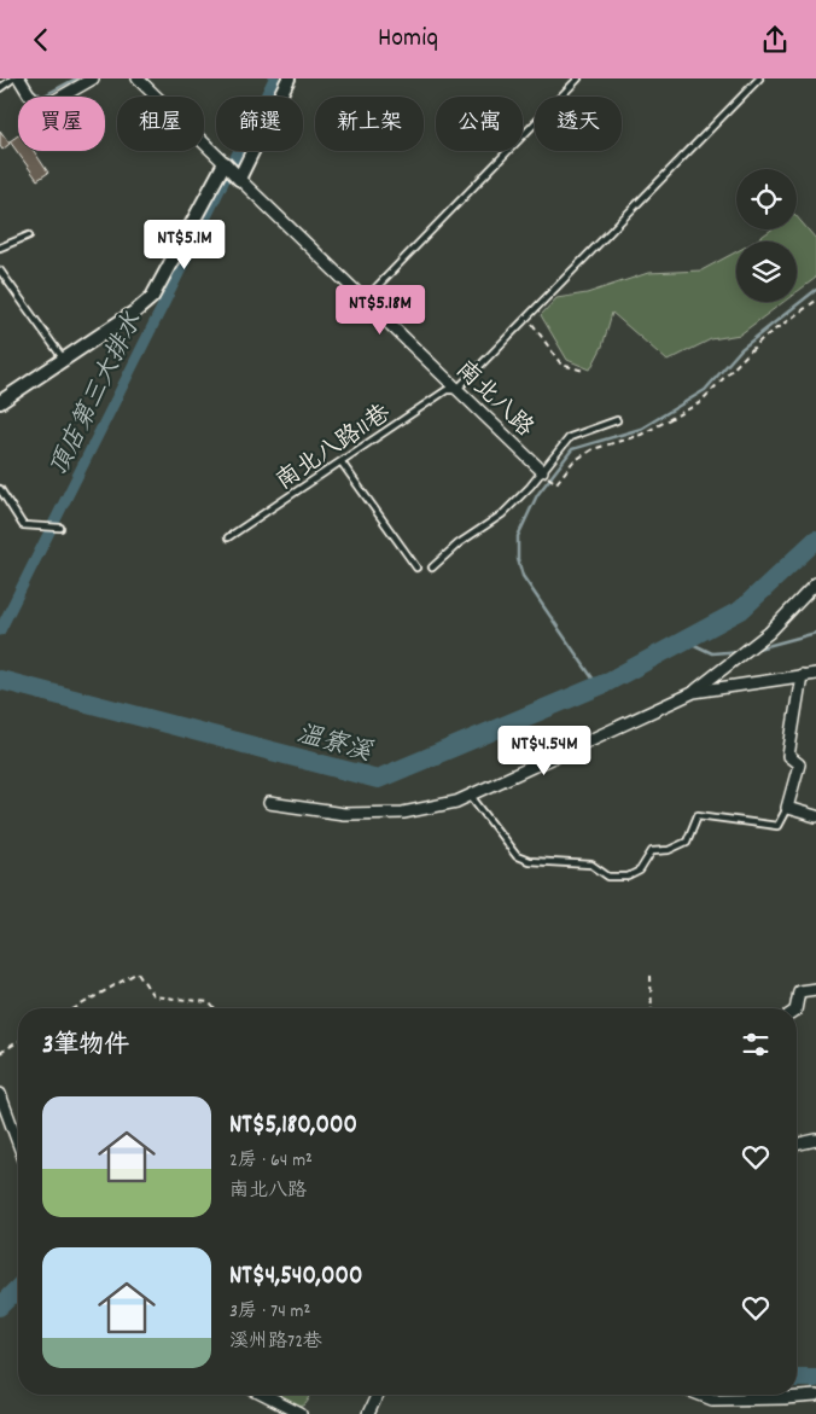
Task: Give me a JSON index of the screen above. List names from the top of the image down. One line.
{"streets":{"street":["南北八路"],"lane":["南北八路11巷"]},"crossings":[["南北八路","南北八路11巷"]],"water":["頂店第三大排水","溫寮溪"],"page":{"header":"Homiq","chip":["買屋","租屋","篩選","新上架","公寓","透天"],"price":["NT$5.1M","NT$5.18M","NT$4.54M"],"heading":"3筆物件","list":[{"name":"NT$5,180,000","note":"2房 · 64 m² · 南北八路"},{"name":"NT$4,540,000","note":"3房 · 74 m² · 溪州路72巷"}]}}
